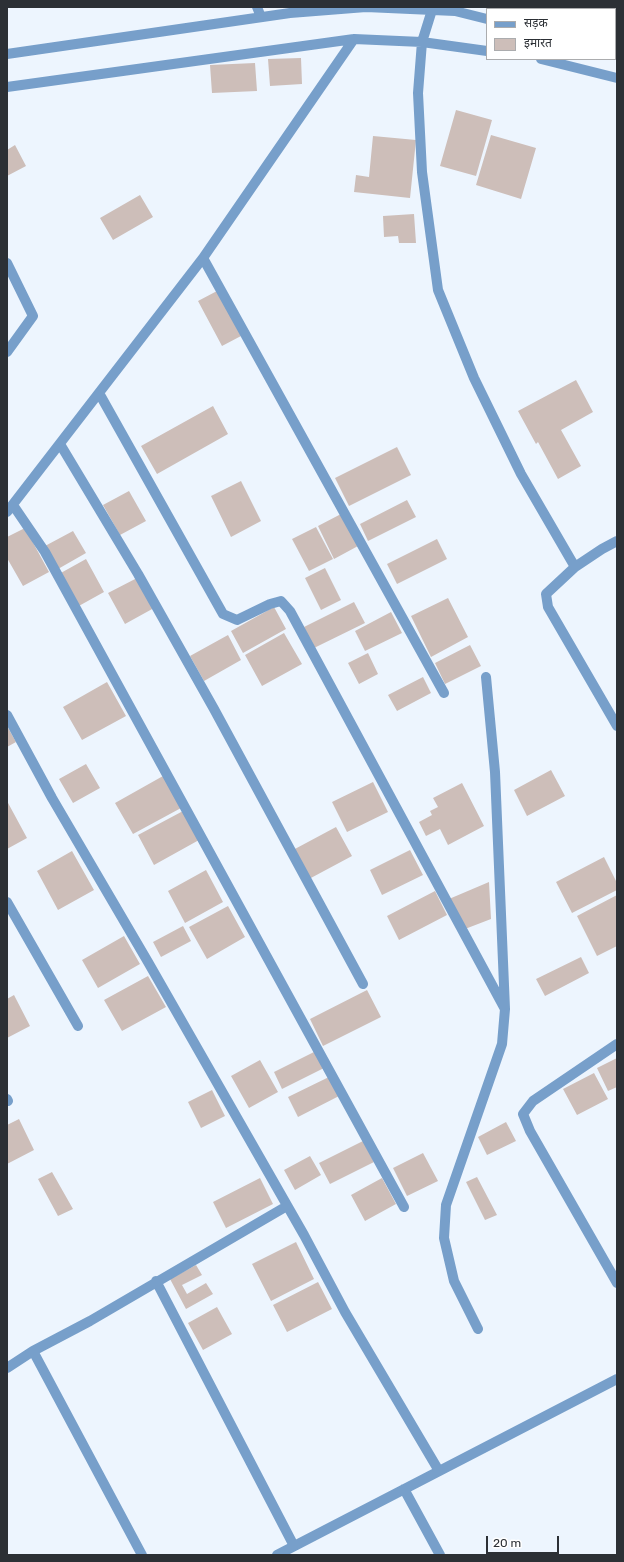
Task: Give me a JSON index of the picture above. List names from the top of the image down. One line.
{"legend":["सड़क","इमारत"],"scale_bar":"20 m"}
